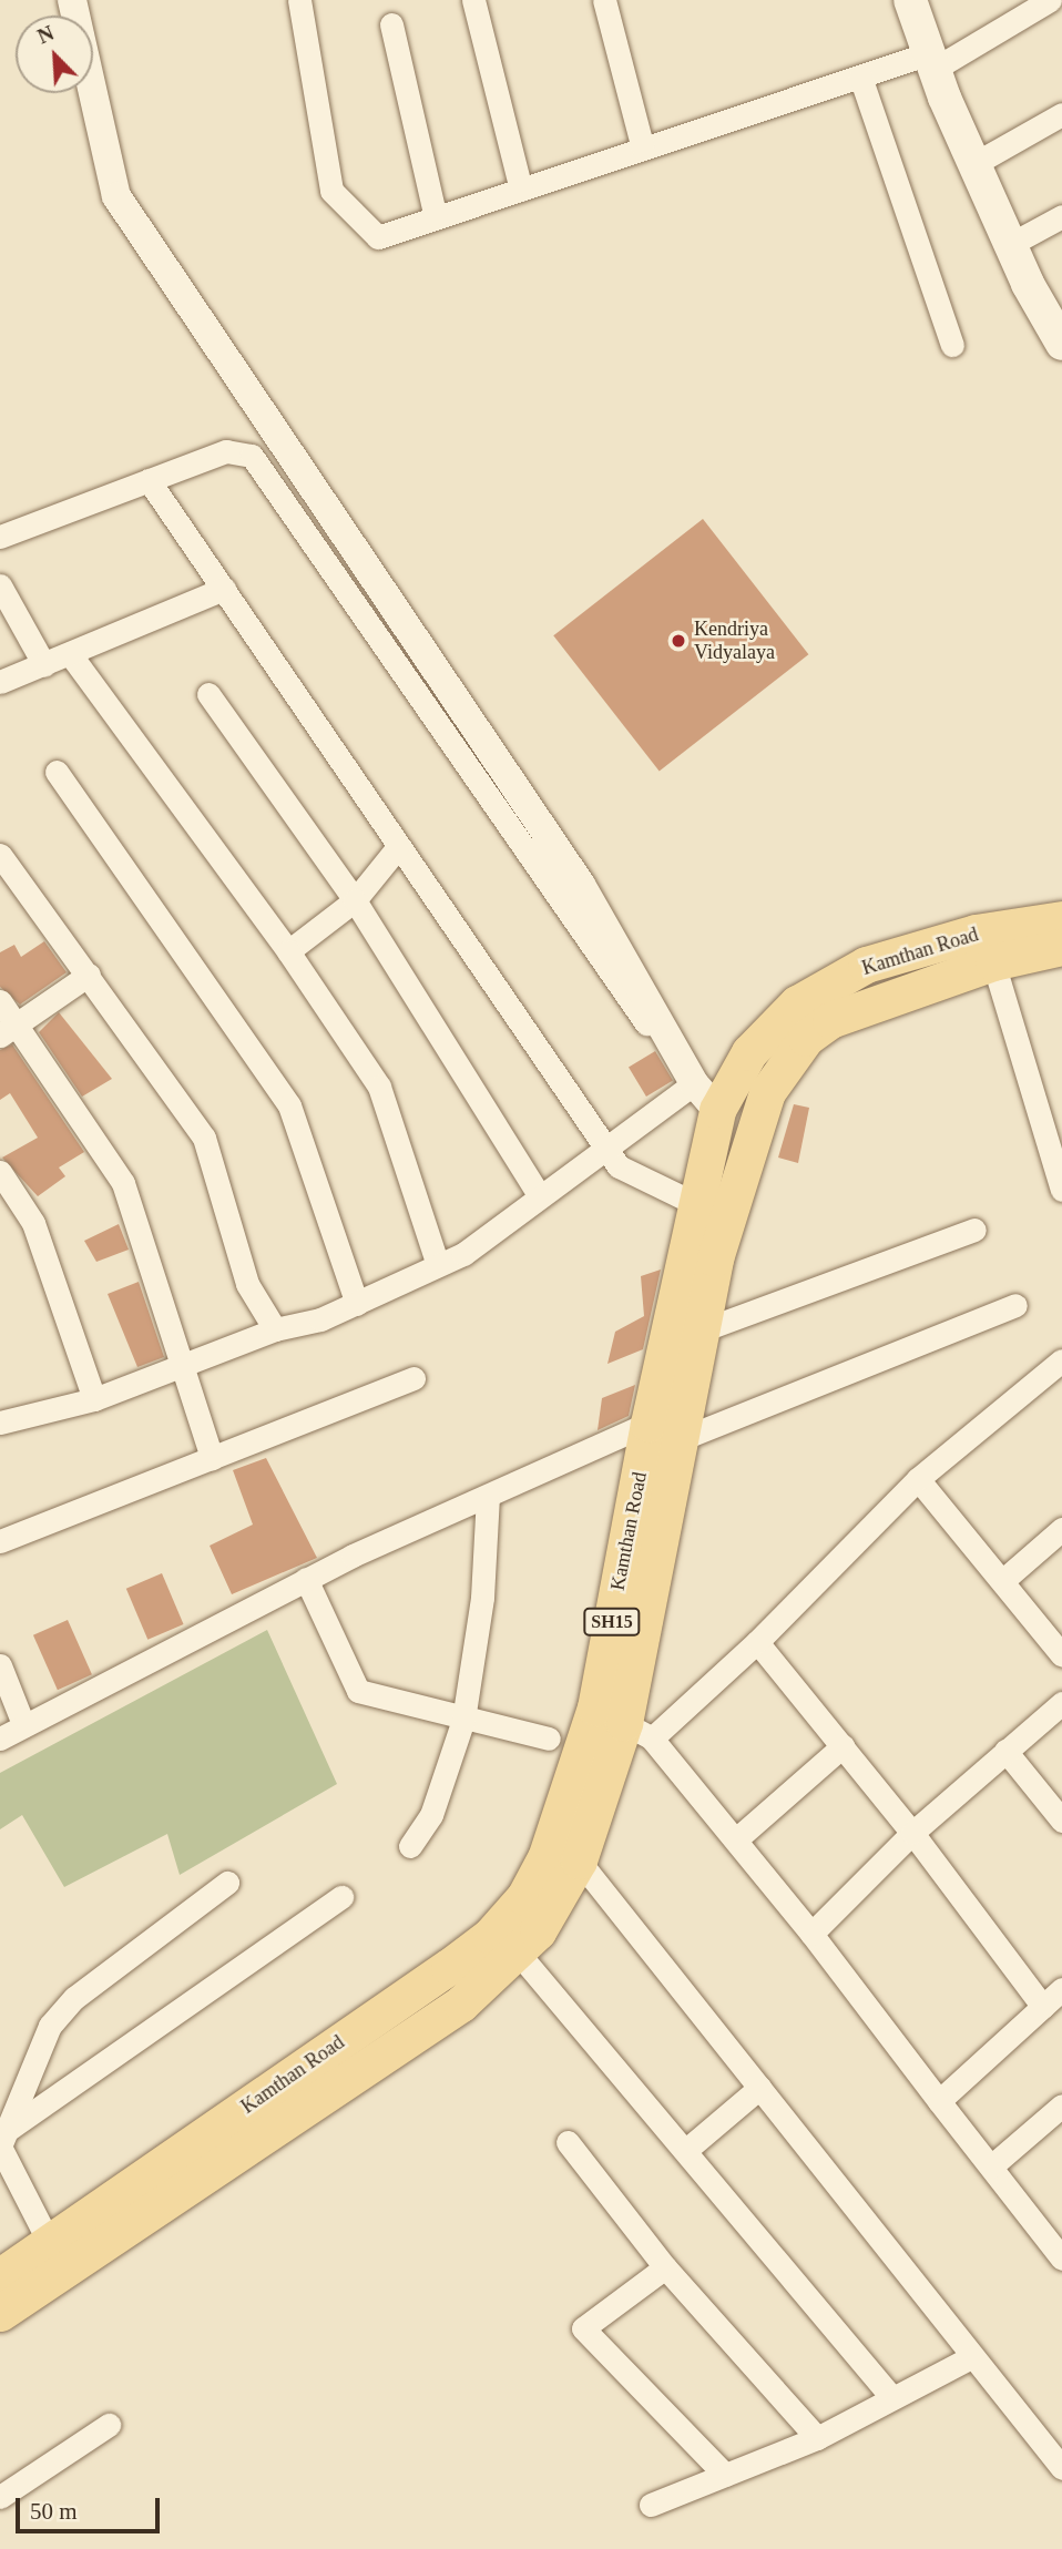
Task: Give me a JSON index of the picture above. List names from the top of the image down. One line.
{"streets":{"main road":["Kamthan Road","SH15"]},"places":["Kendriya Vidyalaya"],"scale_bar":"50 m","north":"top left"}
